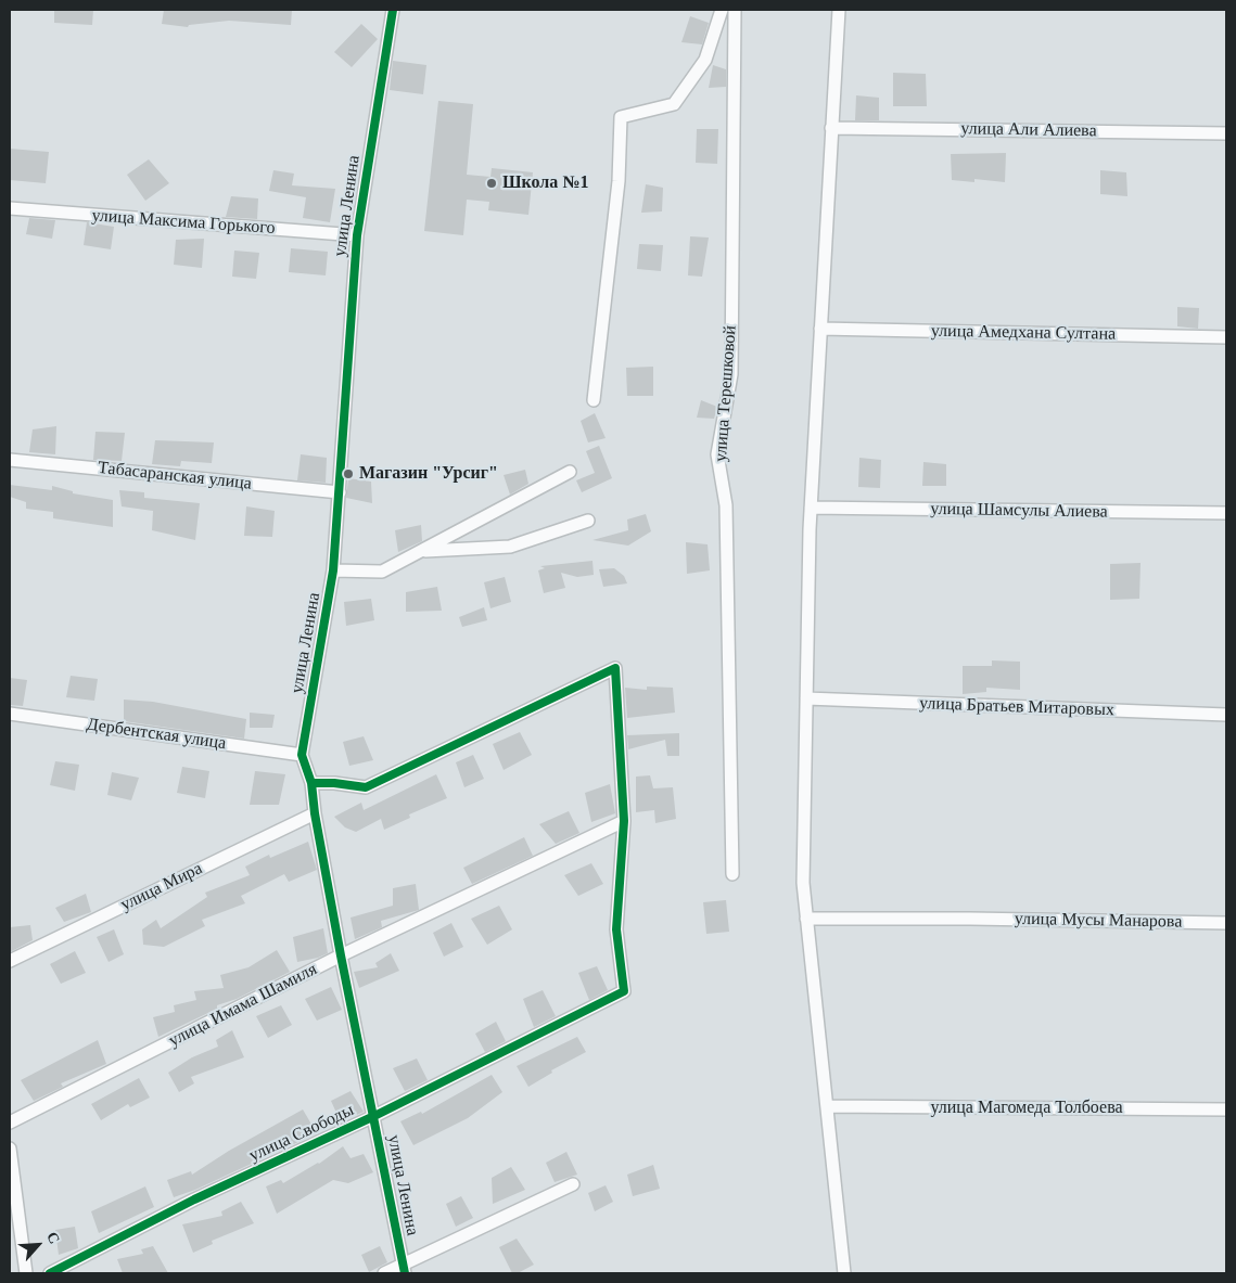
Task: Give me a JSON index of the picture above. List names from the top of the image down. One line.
{"streets":{"street":["улица Али Алиева","улица Ленина","улица Максима Горького","улица Амедхана Султана","улица Терешковой","Табасаранская улица","улица Шамсулы Алиева","улица Братьев Митаровых","Дербентская улица","улица Мира","улица Мусы Манарова","улица Имама Шамиля","улица Магомеда Толбоева","улица Свободы"]},"crossings":[["улица Ленина","улица Максима Горького"],["улица Ленина","Табасаранская улица"],["улица Ленина","Дербентская улица"],["улица Ленина","улица Мира"],["улица Ленина","улица Имама Шамиля"],["улица Ленина","улица Свободы"],["улица Имама Шамиля","улица Свободы"]],"places":["Школа №1","Магазин \"Урсиг\""],"north":"top right"}
